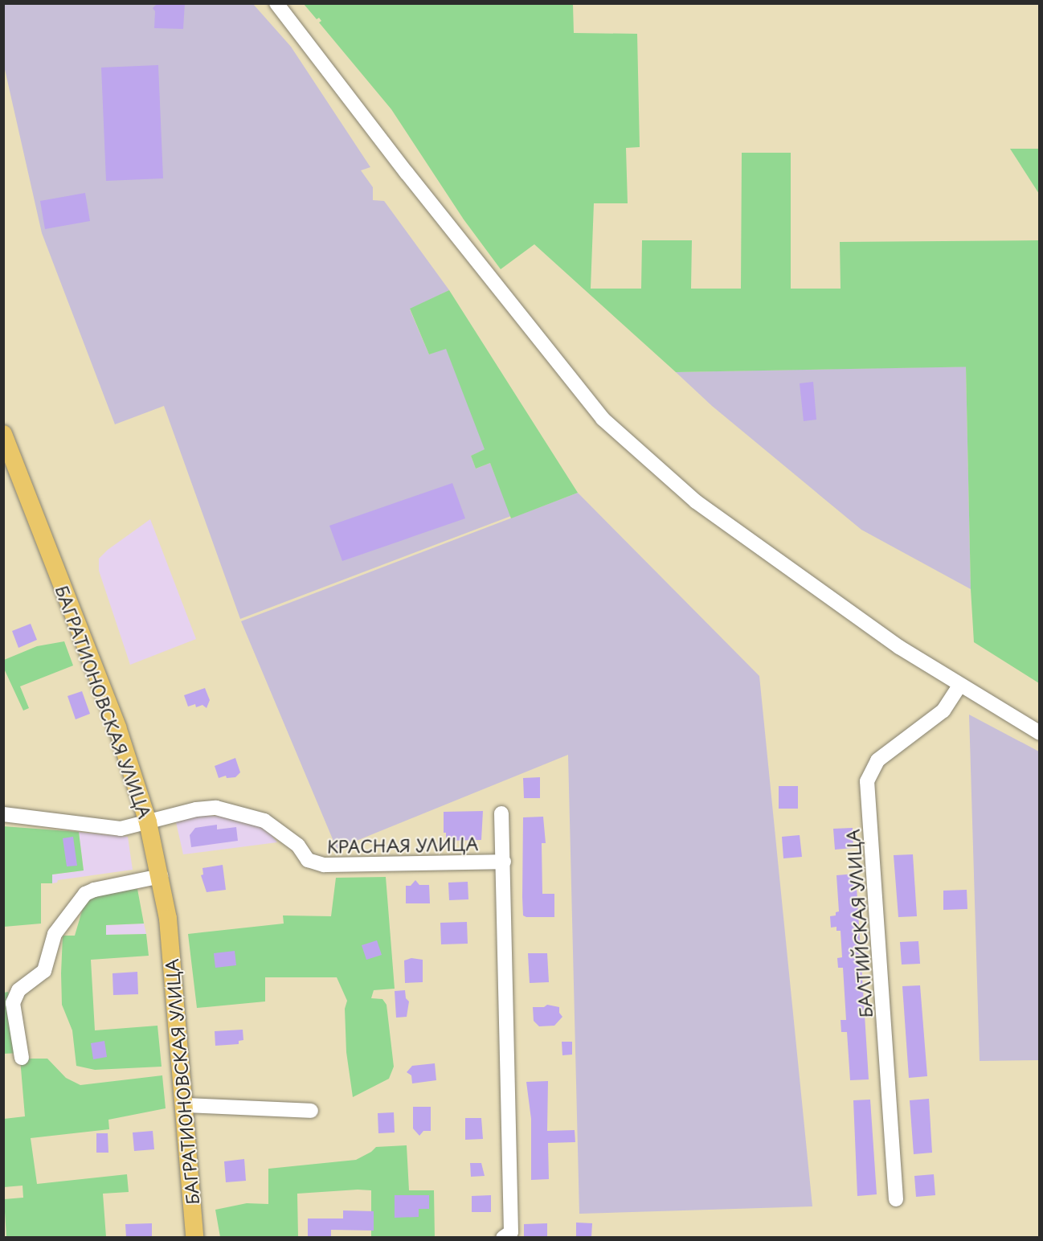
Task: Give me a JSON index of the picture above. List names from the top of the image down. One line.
{"streets":{"main road":["БАГРАТИОНОВСКАЯ УЛИЦА"],"street":["КРАСНАЯ УЛИЦА","БАЛТИЙСКАЯ УЛИЦА"]},"crossings":[["БАГРАТИОНОВСКАЯ УЛИЦА","КРАСНАЯ УЛИЦА"]]}
